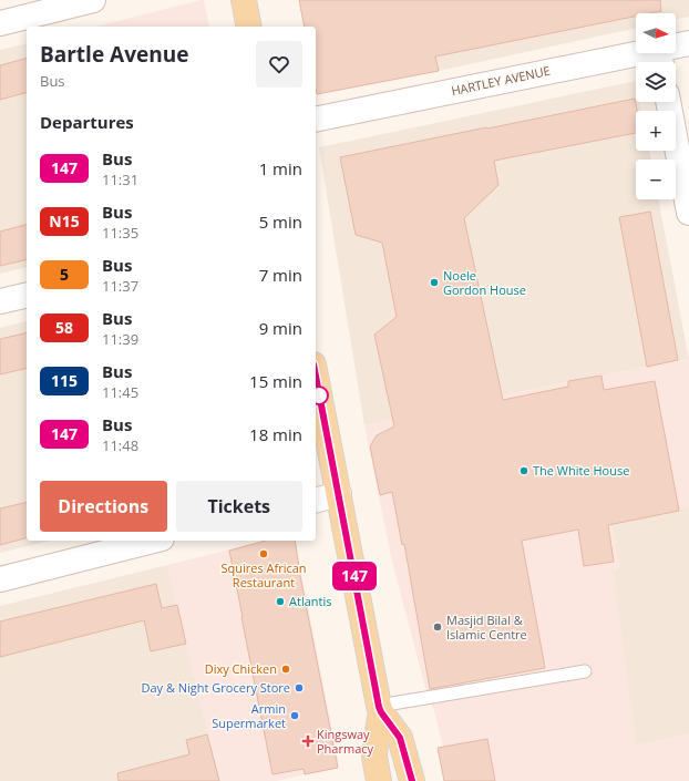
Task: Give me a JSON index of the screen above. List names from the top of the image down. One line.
{"streets":{"street":["HARTLEY AVENUE"]},"places":{"other":["Noele Gordon House","The White House","Squires African Restaurant","Atlantis","Masjid Bilal & Islamic Centre","Dixy Chicken","Day & Night Grocery Store","Armin Supermarket"],"health":["Kingsway Pharmacy"]},"lines":["bus line 147"],"north":"right","page":{"on_map":"147","map_buttons":["+","−"],"heading":[["Bartle Avenue","Bus"],"Departures"],"list":[{"mark":"147","name":"Bus","note":"11:31","value":"1 min"},{"mark":"N15","name":"Bus","note":"11:35","value":"5 min"},{"mark":"5","name":"Bus","note":"11:37","value":"7 min"},{"mark":"58","name":"Bus","note":"11:39","value":"9 min"},{"mark":"115","name":"Bus","note":"11:45","value":"15 min"},{"mark":"147","name":"Bus","note":"11:48","value":"18 min"}],"buttons":["Directions","Tickets"]}}
